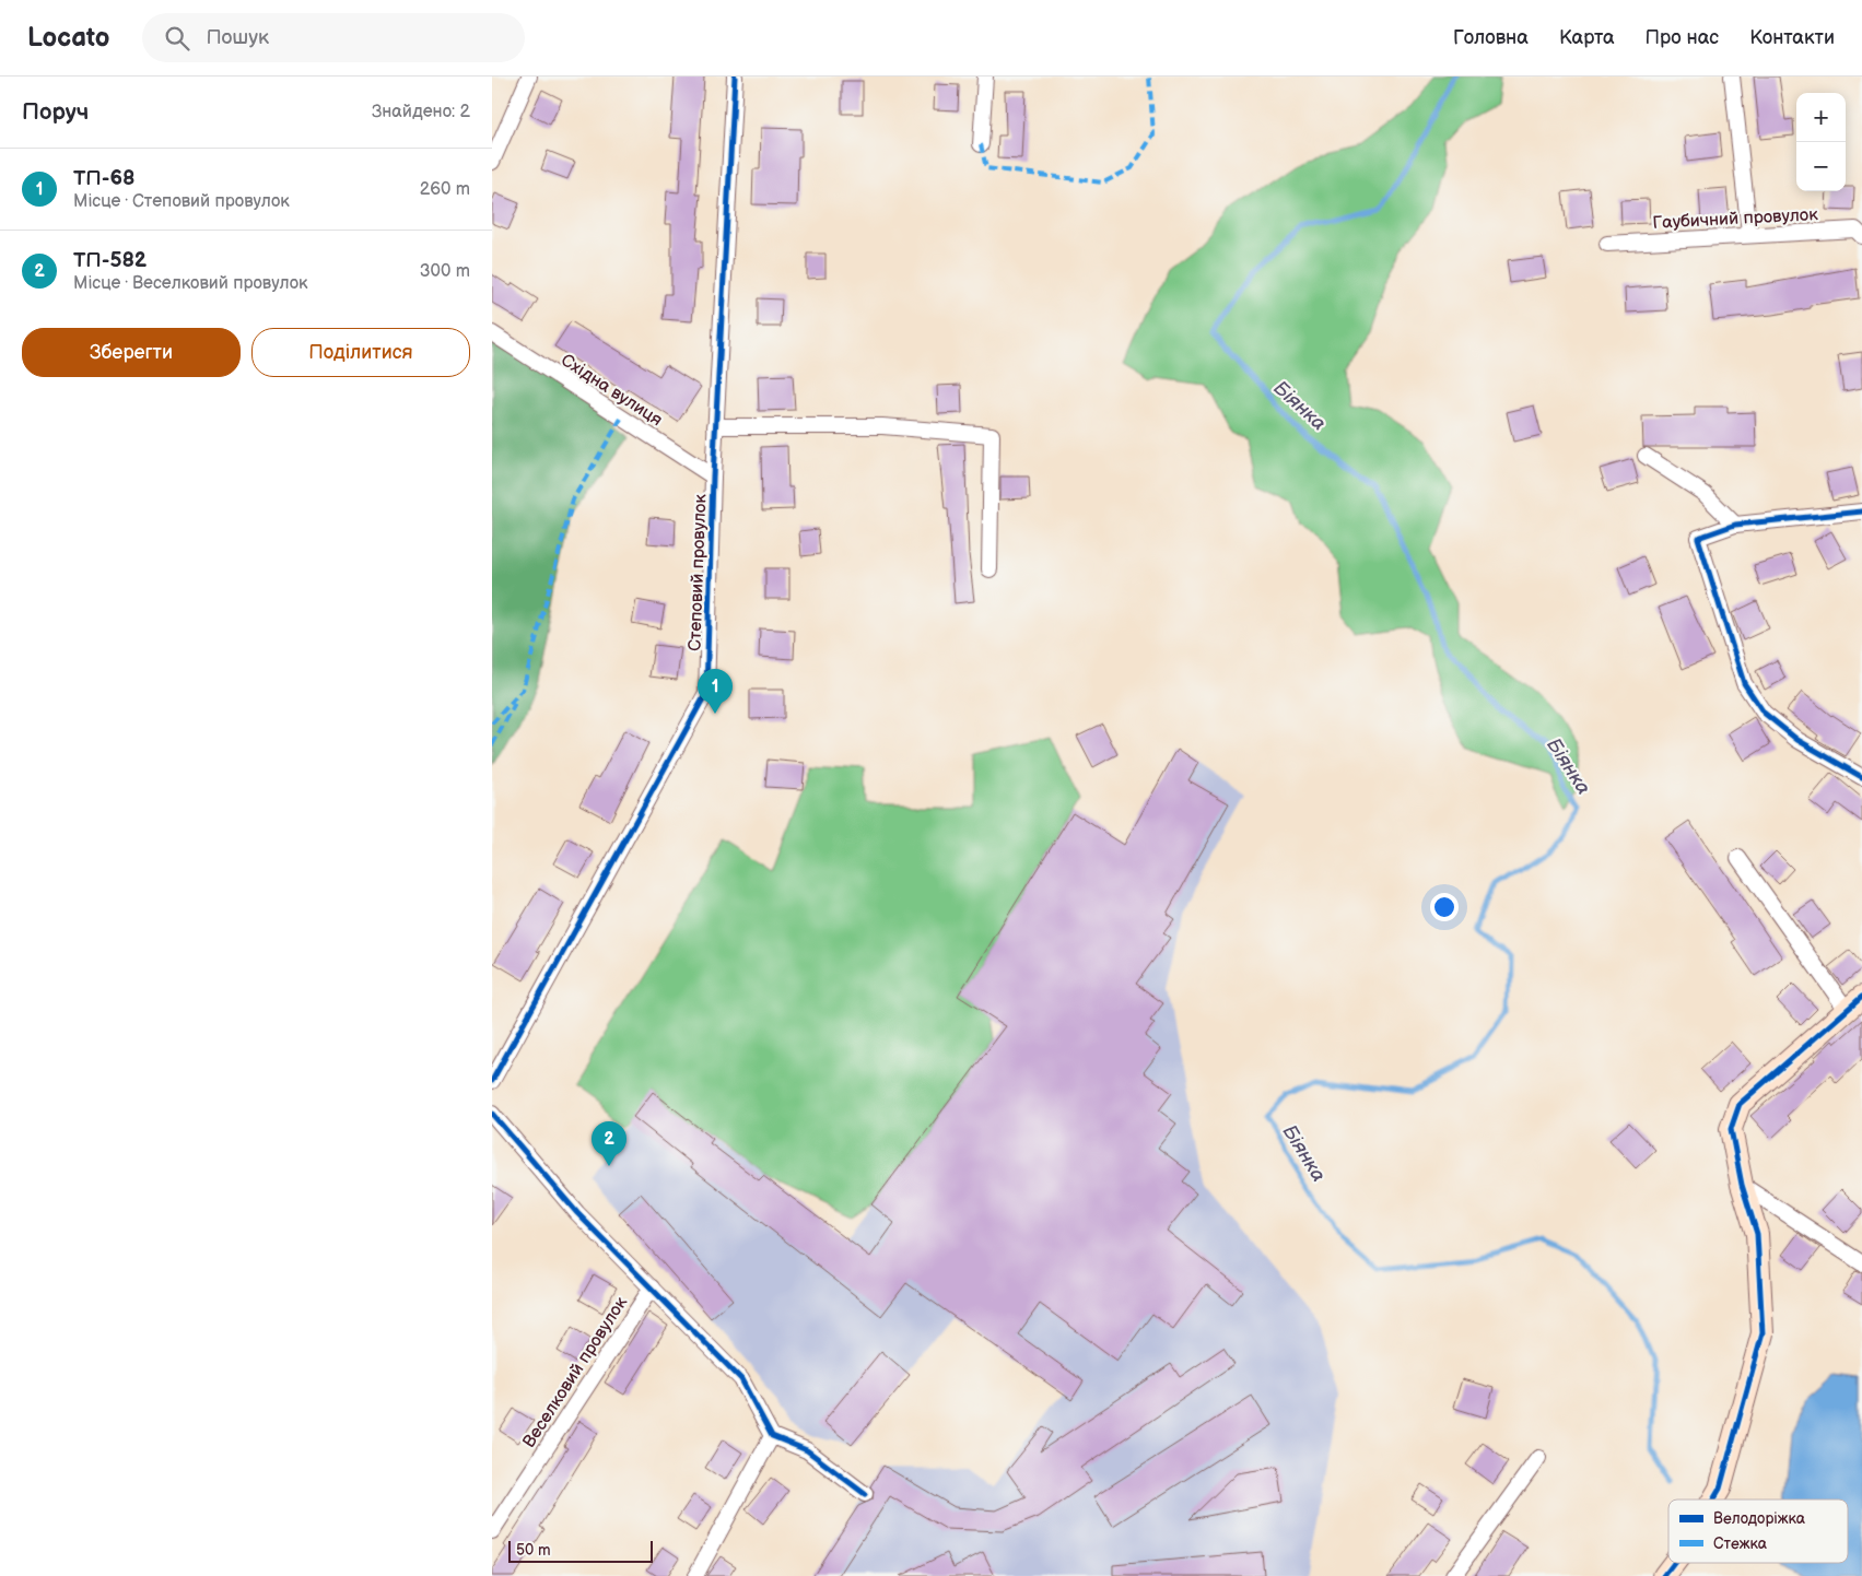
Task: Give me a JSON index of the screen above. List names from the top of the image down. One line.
{"streets":{"street":["Гаубичний провулок","Східна вулиця","Степовий провулок","Веселковий провулок"]},"crossings":[["Східна вулиця","Степовий провулок"]],"water":["Біянка"],"legend":["Велодоріжка","Стежка"],"scale_bar":"50 m","page":{"header":"Locato","search":"Пошук","nav":["Головна","Карта","Про нас","Контакти"],"heading":["Поруч","Знайдено: 2"],"map_buttons":["+","−"],"list":[{"mark":"1","name":"ТП-68","note":"Місце · Степовий провулок","value":"260 m"},{"mark":"2","name":"ТП-582","note":"Місце · Веселковий провулок","value":"300 m"}],"buttons":["Зберегти","Поділитися"],"pins":["1","2"],"scale":"50 m"}}
